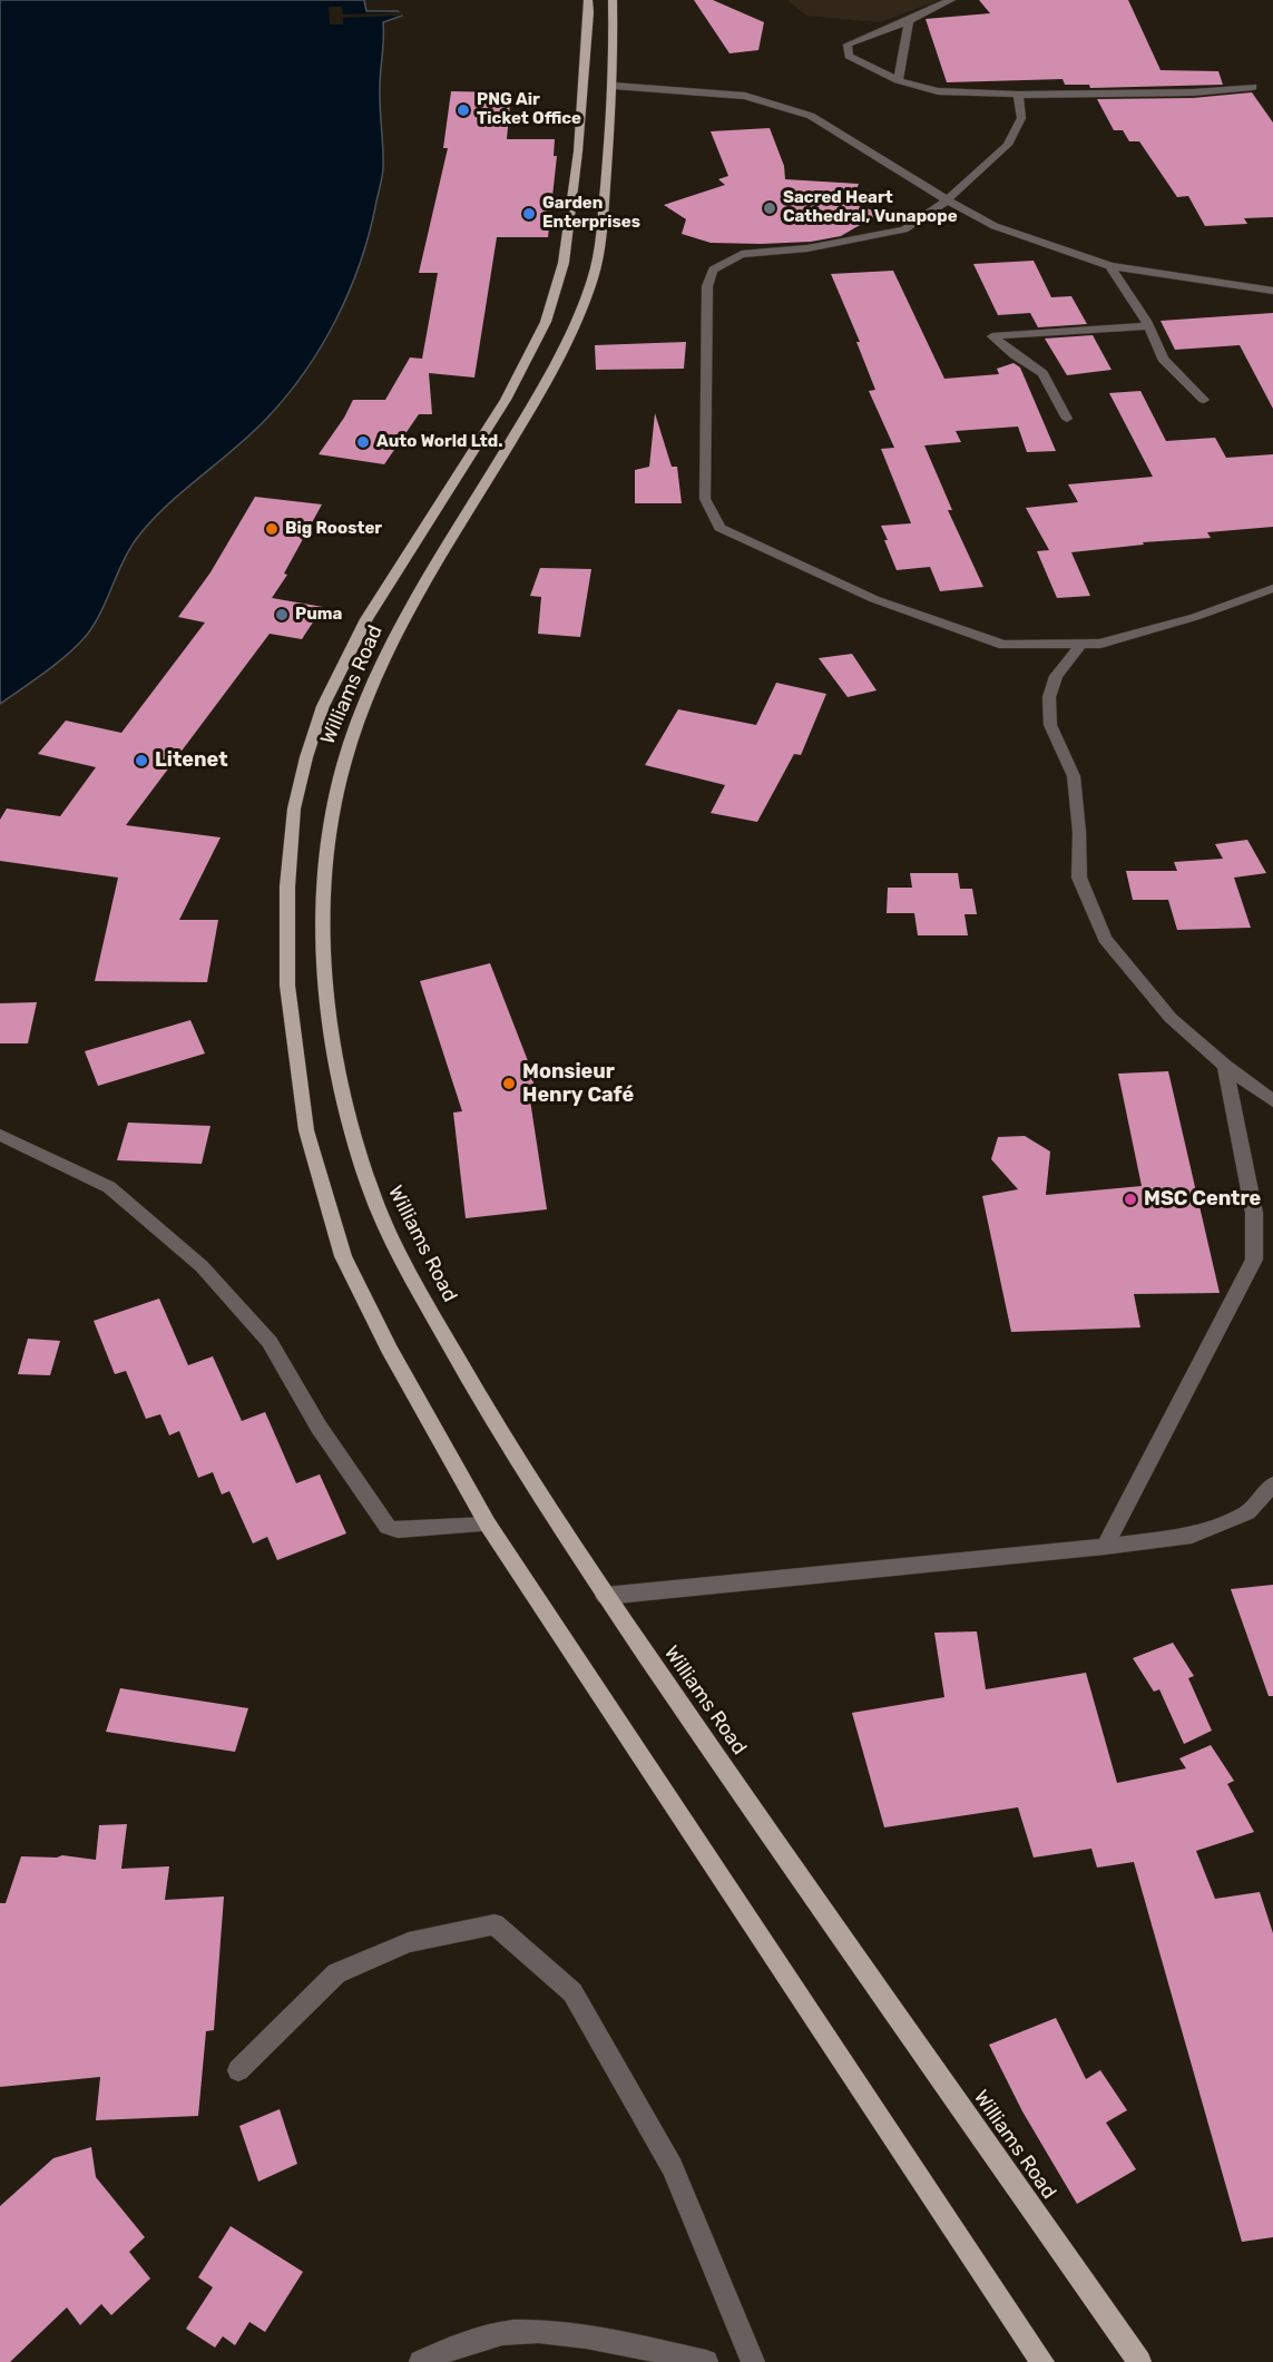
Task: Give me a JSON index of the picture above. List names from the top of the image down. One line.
{"streets":{"main road":["Williams Road"]},"places":["PNG Air Ticket Office","Sacred Heart Cathedral, Vunapope","Garden Enterprises","Auto World Ltd.","Big Rooster","Puma","Litenet","Monsieur Henry Café","MSC Centre"]}
